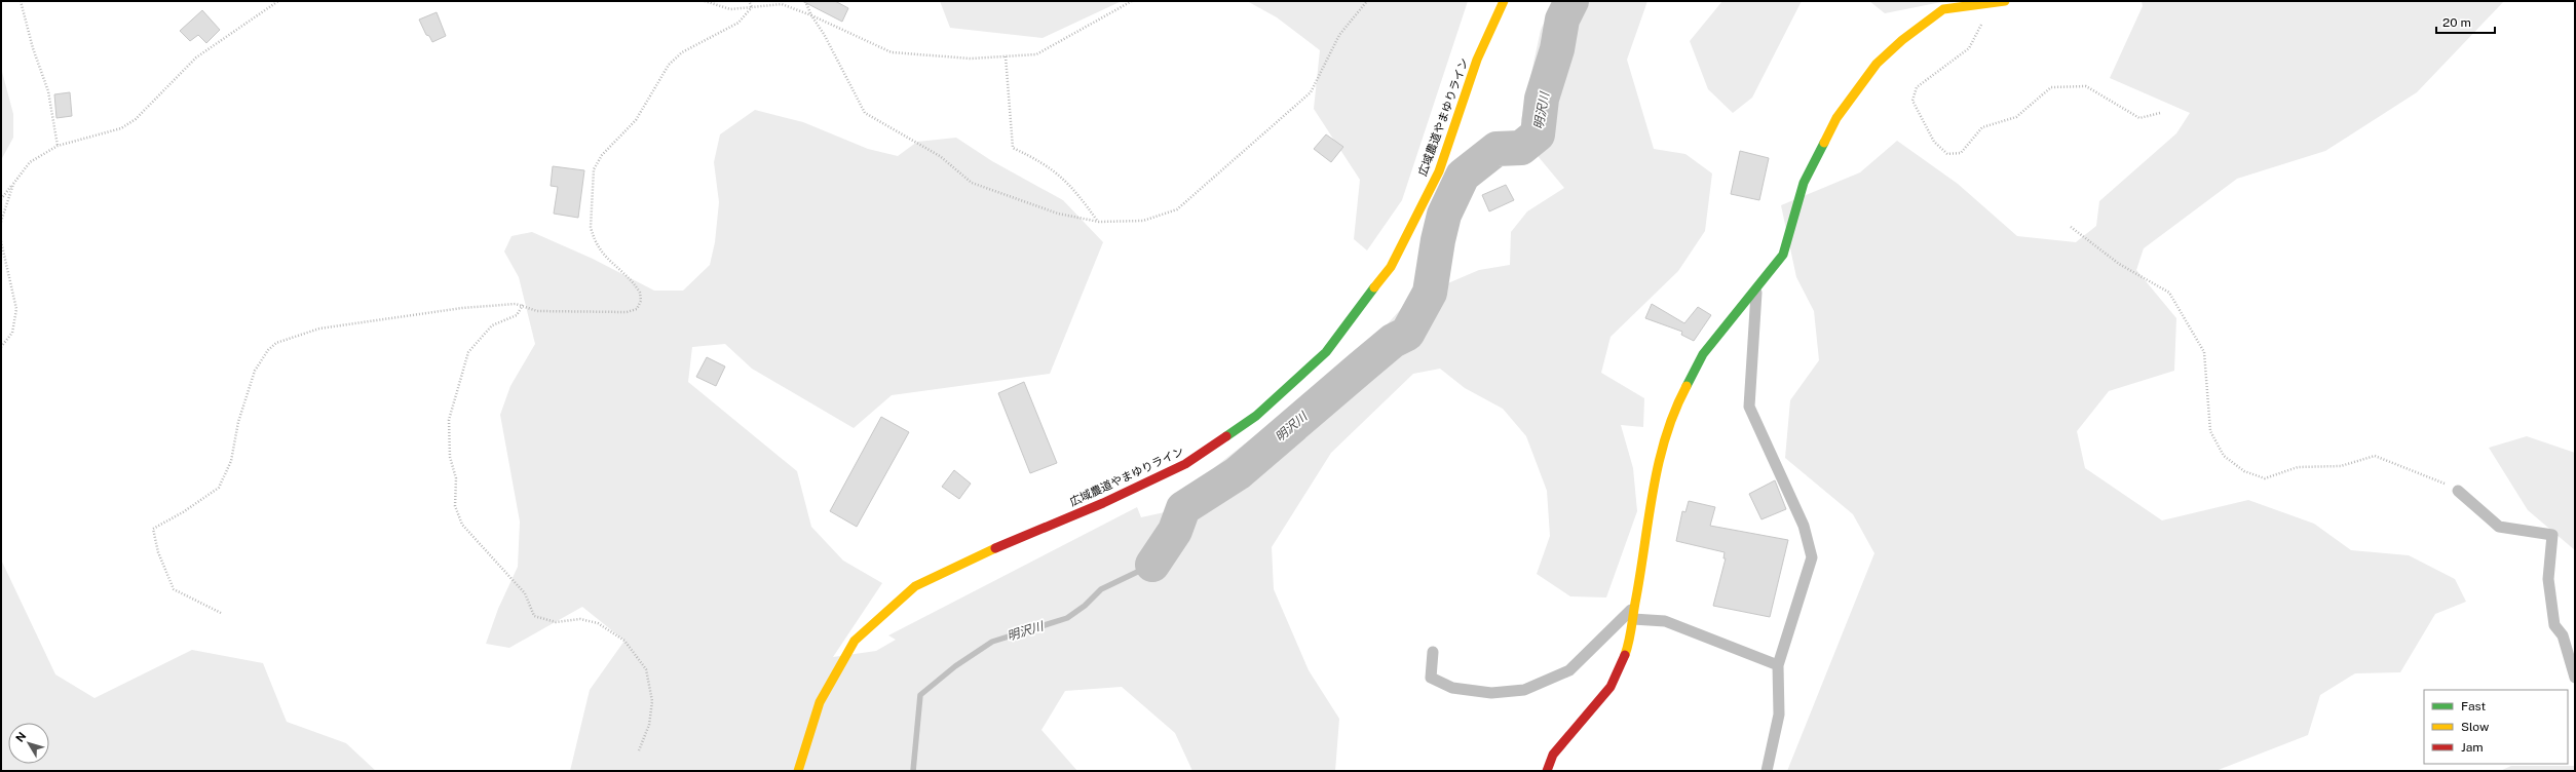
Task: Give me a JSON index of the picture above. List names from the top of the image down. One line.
{"streets":{"street":["広域農道やまゆりライン"]},"water":["明沢川"],"legend":["Fast","Slow","Jam"],"scale_bar":"20 m","north":"top left"}
